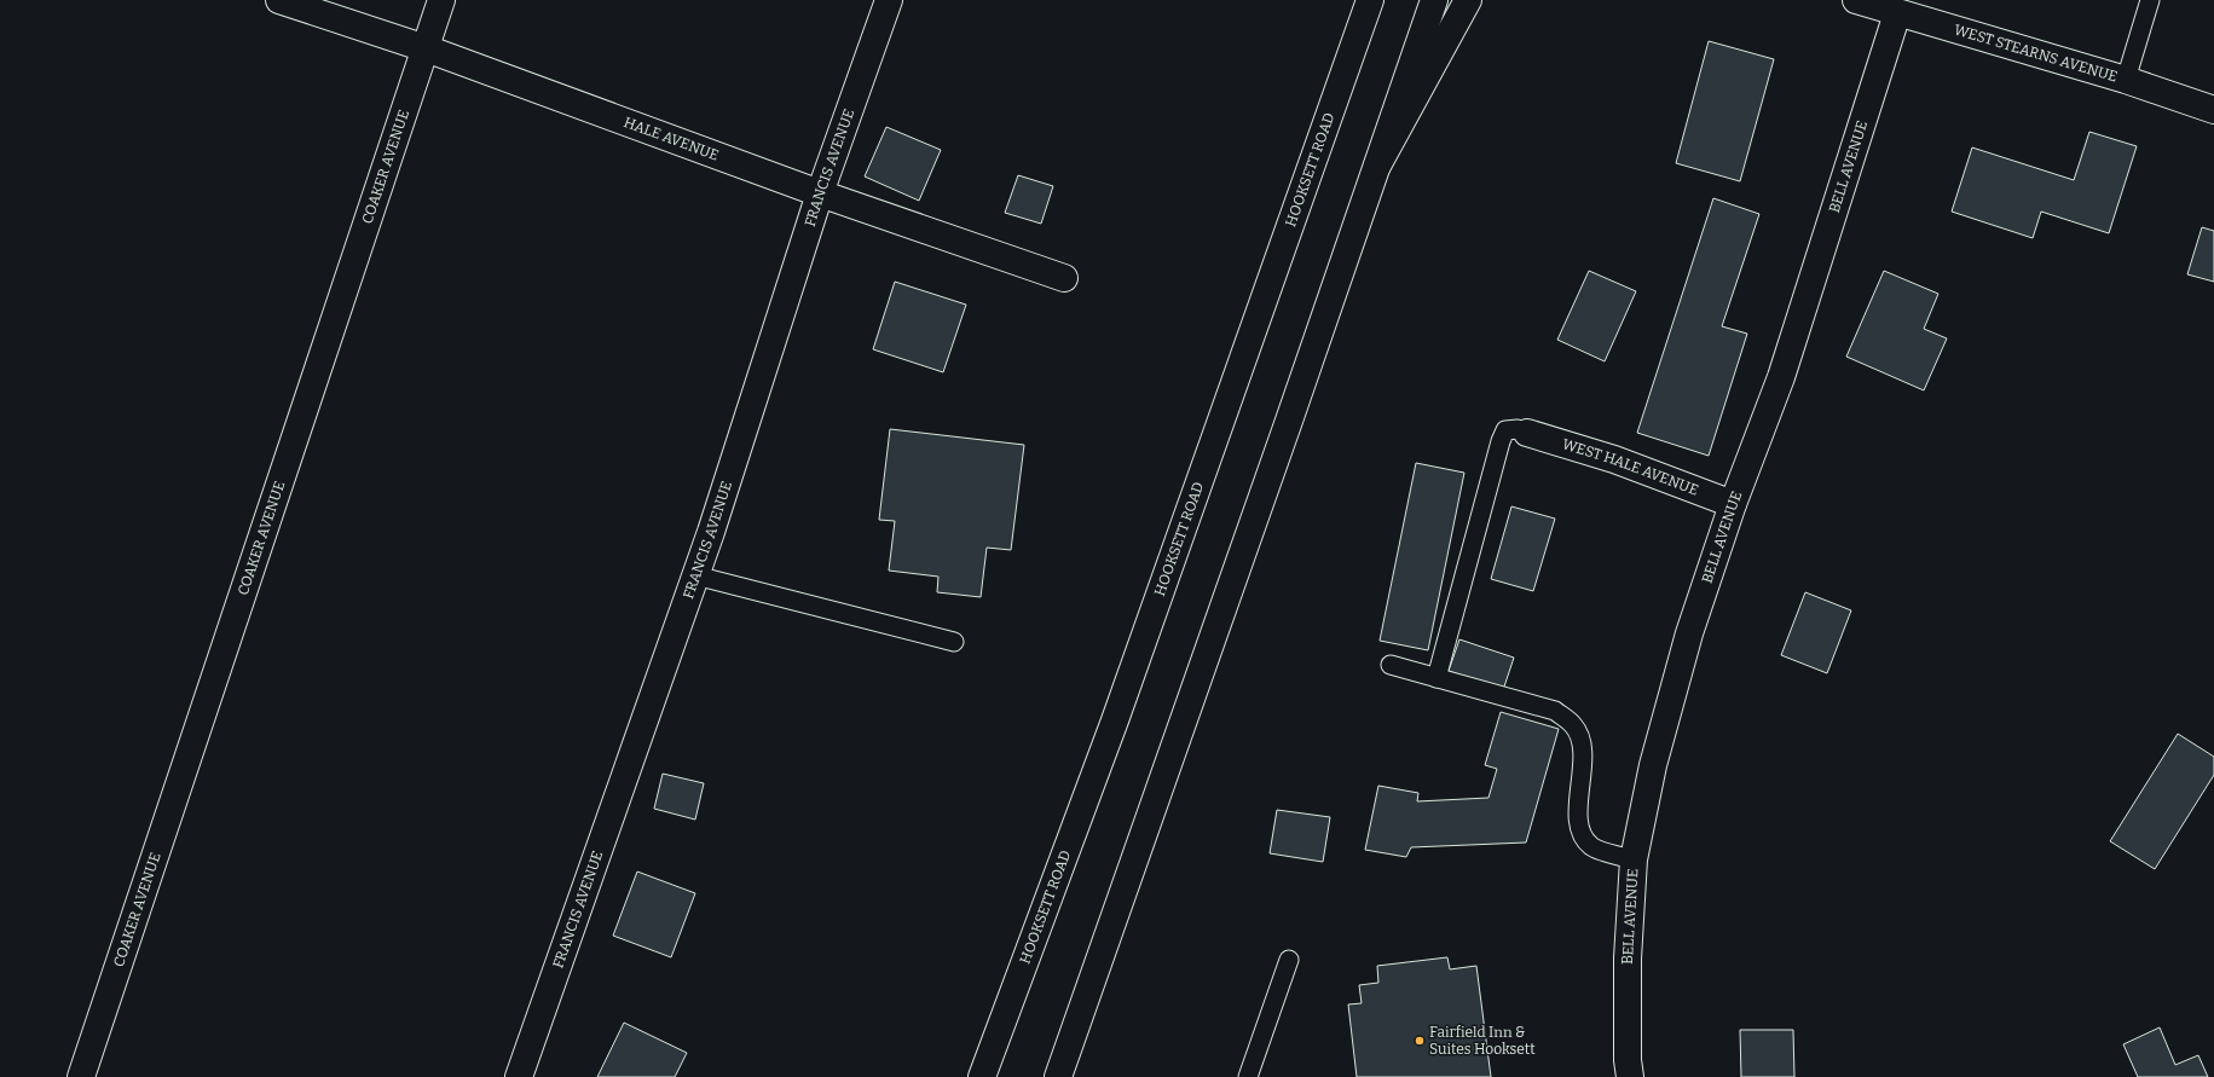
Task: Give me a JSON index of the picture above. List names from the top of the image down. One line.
{"streets":{"main road":["WEST STEARNS AVENUE","HALE AVENUE","COAKER AVENUE","BELL AVENUE","FRANCIS AVENUE","HOOKSETT ROAD","WEST HALE AVENUE"]},"crossings":[["WEST STEARNS AVENUE","BELL AVENUE"],["HALE AVENUE","COAKER AVENUE"],["HALE AVENUE","FRANCIS AVENUE"],["BELL AVENUE","WEST HALE AVENUE"]],"places":["Fairfield Inn & Suites Hooksett"]}
